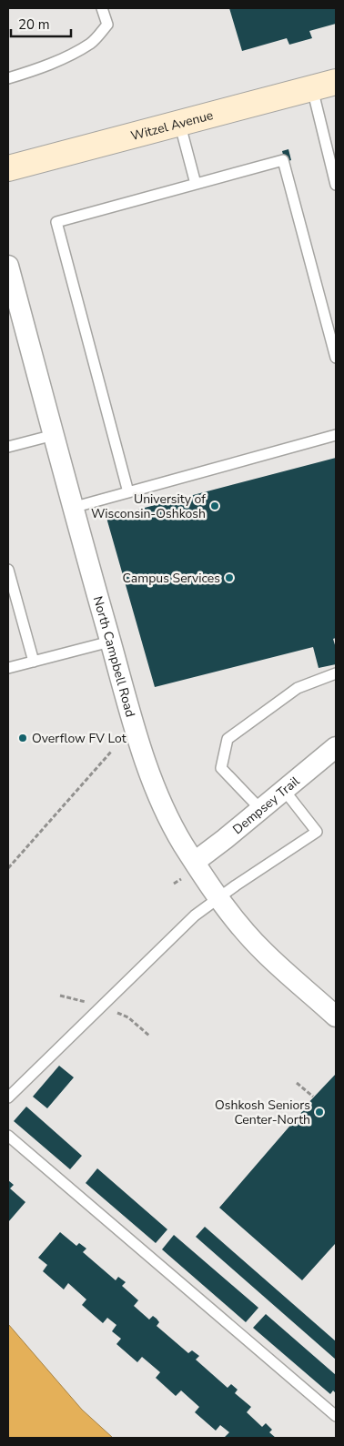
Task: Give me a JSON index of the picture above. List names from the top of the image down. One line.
{"streets":{"main road":["Witzel Avenue"],"street":["North Campbell Road","Dempsey Trail"]},"crossings":[["North Campbell Road","Dempsey Trail"]],"places":["University of Wisconsin-Oshkosh","Campus Services","Overflow FV Lot","Oshkosh Seniors Center-North"],"scale_bar":"20 m"}
